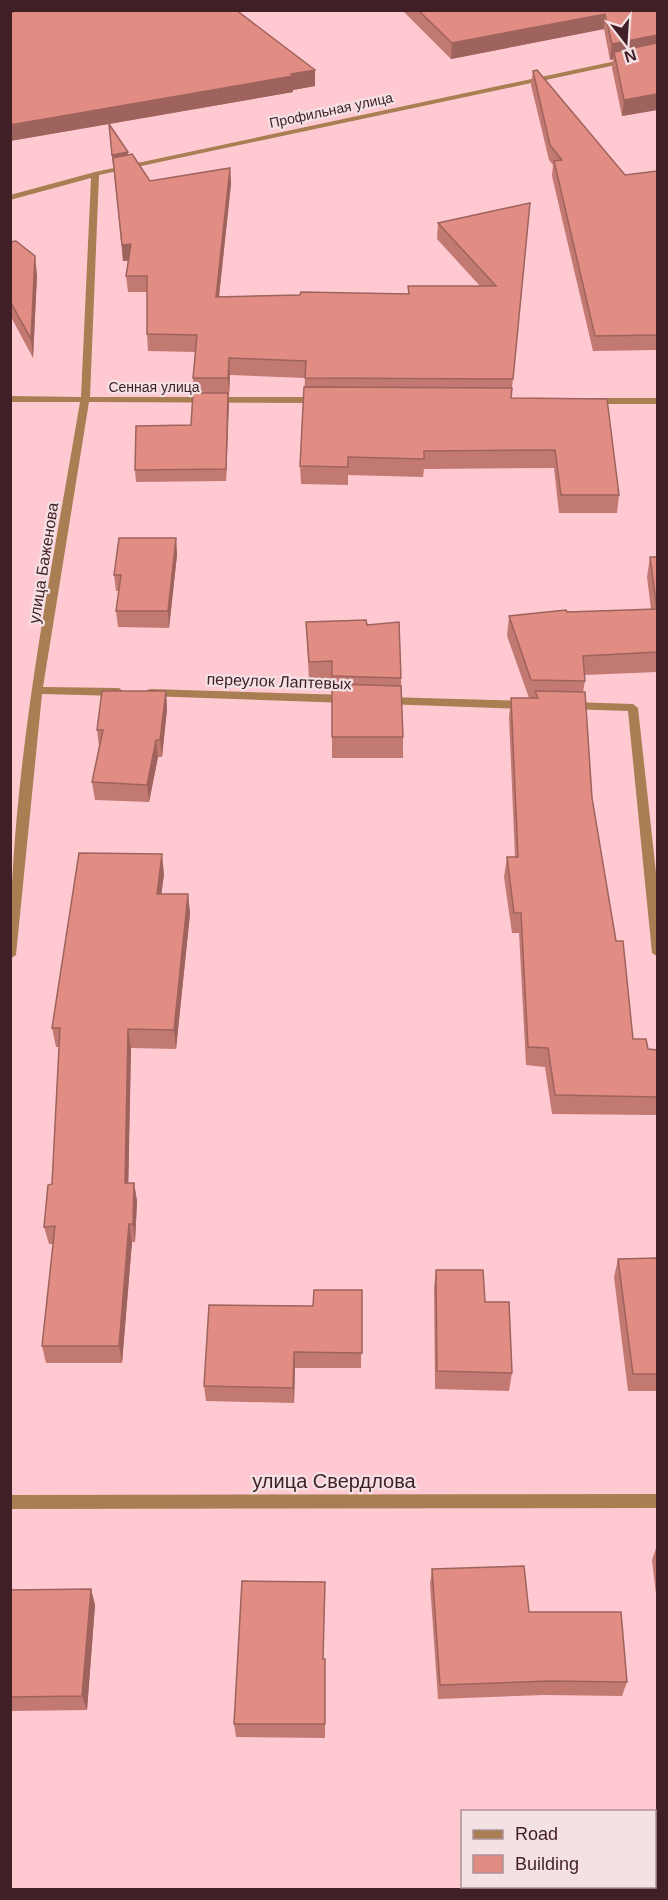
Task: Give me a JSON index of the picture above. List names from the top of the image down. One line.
{"streets":{"street":["Профильная улица","Сенная улица","улица Баженова","переулок Лаптевых","улица Свердлова"]},"crossings":[["Профильная улица","улица Баженова"],["Сенная улица","улица Баженова"]],"legend":["Road","Building"],"north":"bottom"}
